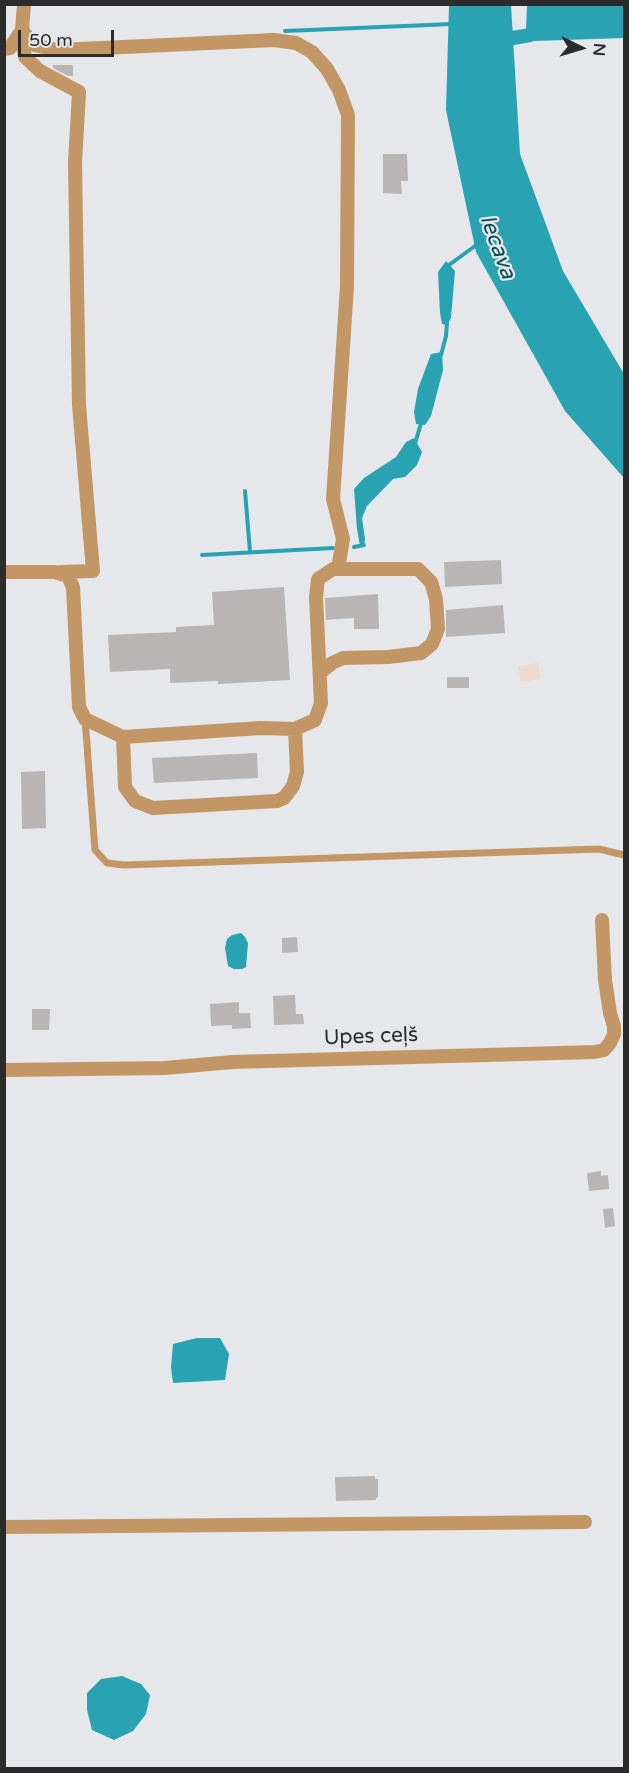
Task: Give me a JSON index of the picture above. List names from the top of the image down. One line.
{"streets":{"street":["Upes ceļš"]},"water":["Iecava"],"scale_bar":"50 m","north":"right"}
